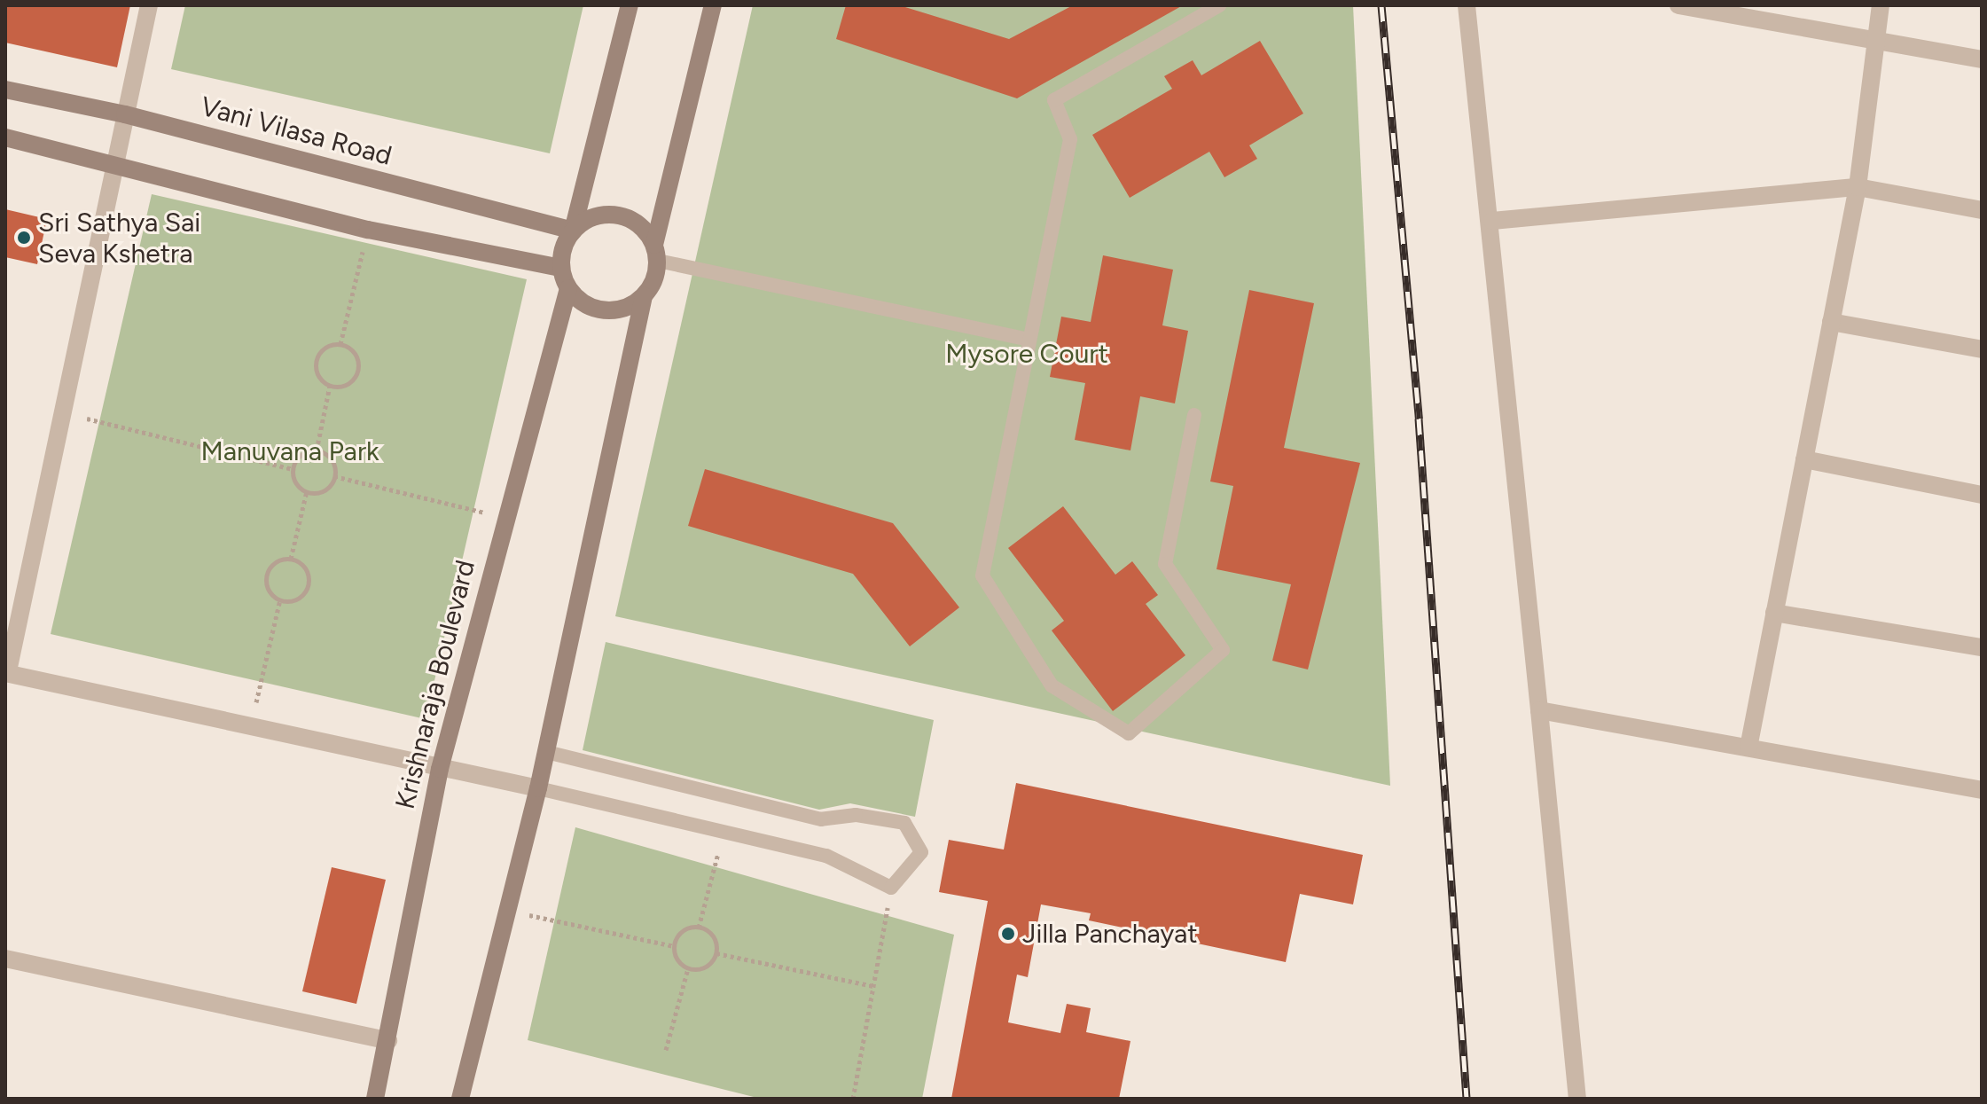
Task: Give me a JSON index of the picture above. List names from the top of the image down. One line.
{"streets":{"main road":["Vani Vilasa Road","Krishnaraja Boulevard"]},"crossings":[["Vani Vilasa Road","Krishnaraja Boulevard"]],"parks":["Mysore Court","Manuvana Park"],"places":["Sri Sathya Sai Seva Kshetra","Jilla Panchayat"]}
